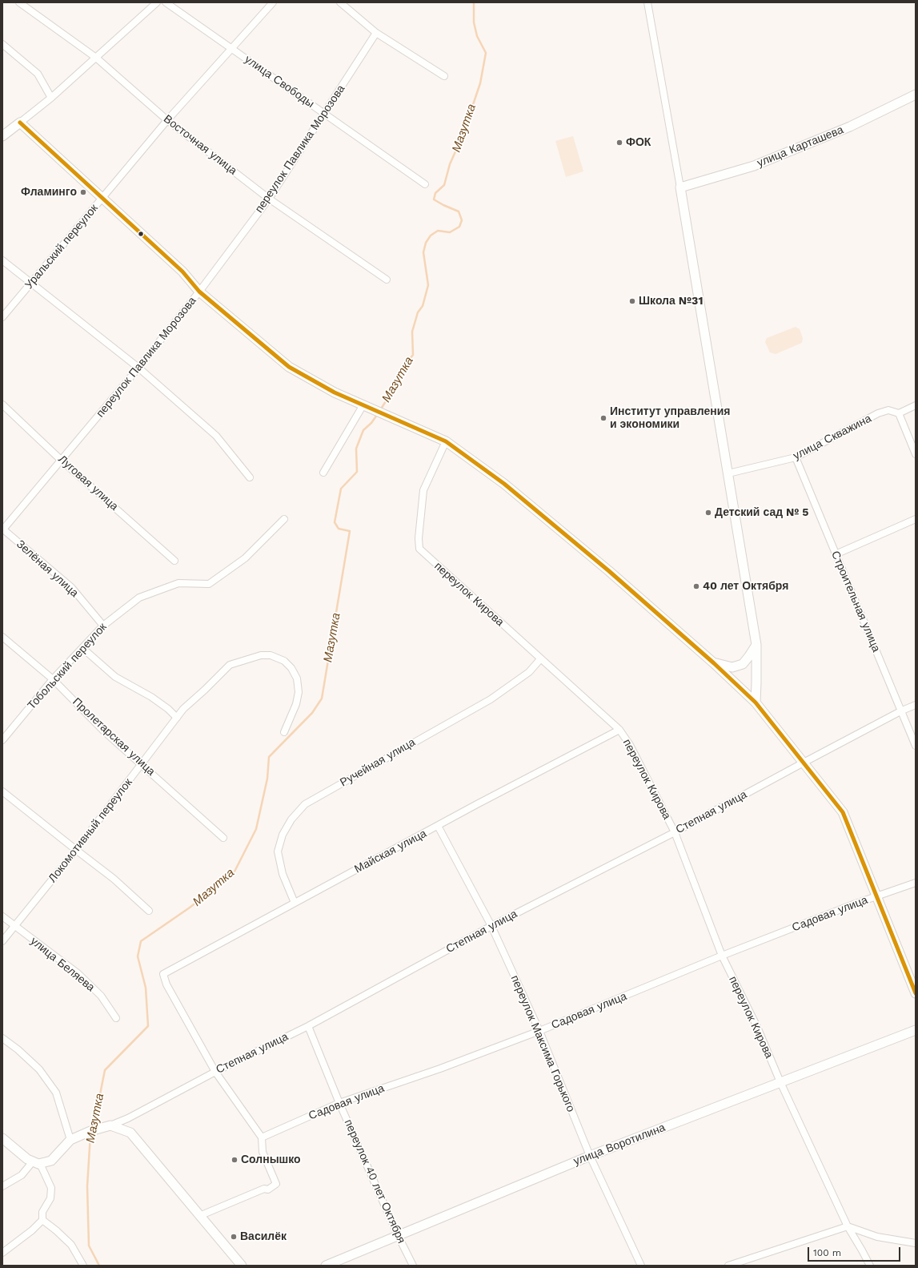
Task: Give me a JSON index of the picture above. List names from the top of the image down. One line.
{"streets":{"street":["улица Свободы","Восточная улица","улица Карташева","переулок Павлика Морозова","Уральский переулок","улица Скважина","Луговая улица","Зелёная улица","переулок Кирова","Строительная улица","Тобольский переулок","Пролетарская улица","Ручейная улица","Степная улица","Локомотивный переулок","Майская улица","Садовая улица","улица Беляева","переулок Максима Горького","улица Воротилина","переулок 40 лет Октября"]},"crossings":[["улица Свободы","переулок Павлика Морозова"],["улица Свободы","Уральский переулок"],["Восточная улица","переулок Павлика Морозова"],["Восточная улица","Уральский переулок"],["переулок Павлика Морозова","Луговая улица"],["переулок Павлика Морозова","Зелёная улица"],["улица Скважина","Строительная улица"],["Зелёная улица","Тобольский переулок"],["переулок Кирова","Ручейная улица"],["переулок Кирова","Степная улица"],["переулок Кирова","Майская улица"],["переулок Кирова","Садовая улица"],["переулок Кирова","улица Воротилина"],["Строительная улица","Степная улица"],["Тобольский переулок","Пролетарская улица"],["Пролетарская улица","Локомотивный переулок"],["Ручейная улица","Майская улица"],["Степная улица","Майская улица"],["Степная улица","переулок Максима Горького"],["Степная улица","переулок 40 лет Октября"],["Локомотивный переулок","улица Беляева"],["Майская улица","переулок Максима Горького"],["Садовая улица","переулок Максима Горького"],["Садовая улица","переулок 40 лет Октября"],["переулок Максима Горького","улица Воротилина"],["улица Воротилина","переулок 40 лет Октября"]],"water":["Мазутка"],"places":["ФОК","Фламинго","Школа №31","Институт управления и экономики","Детский сад № 5","40 лет Октября","Солнышко","Василёк"],"scale_bar":"100 m"}
